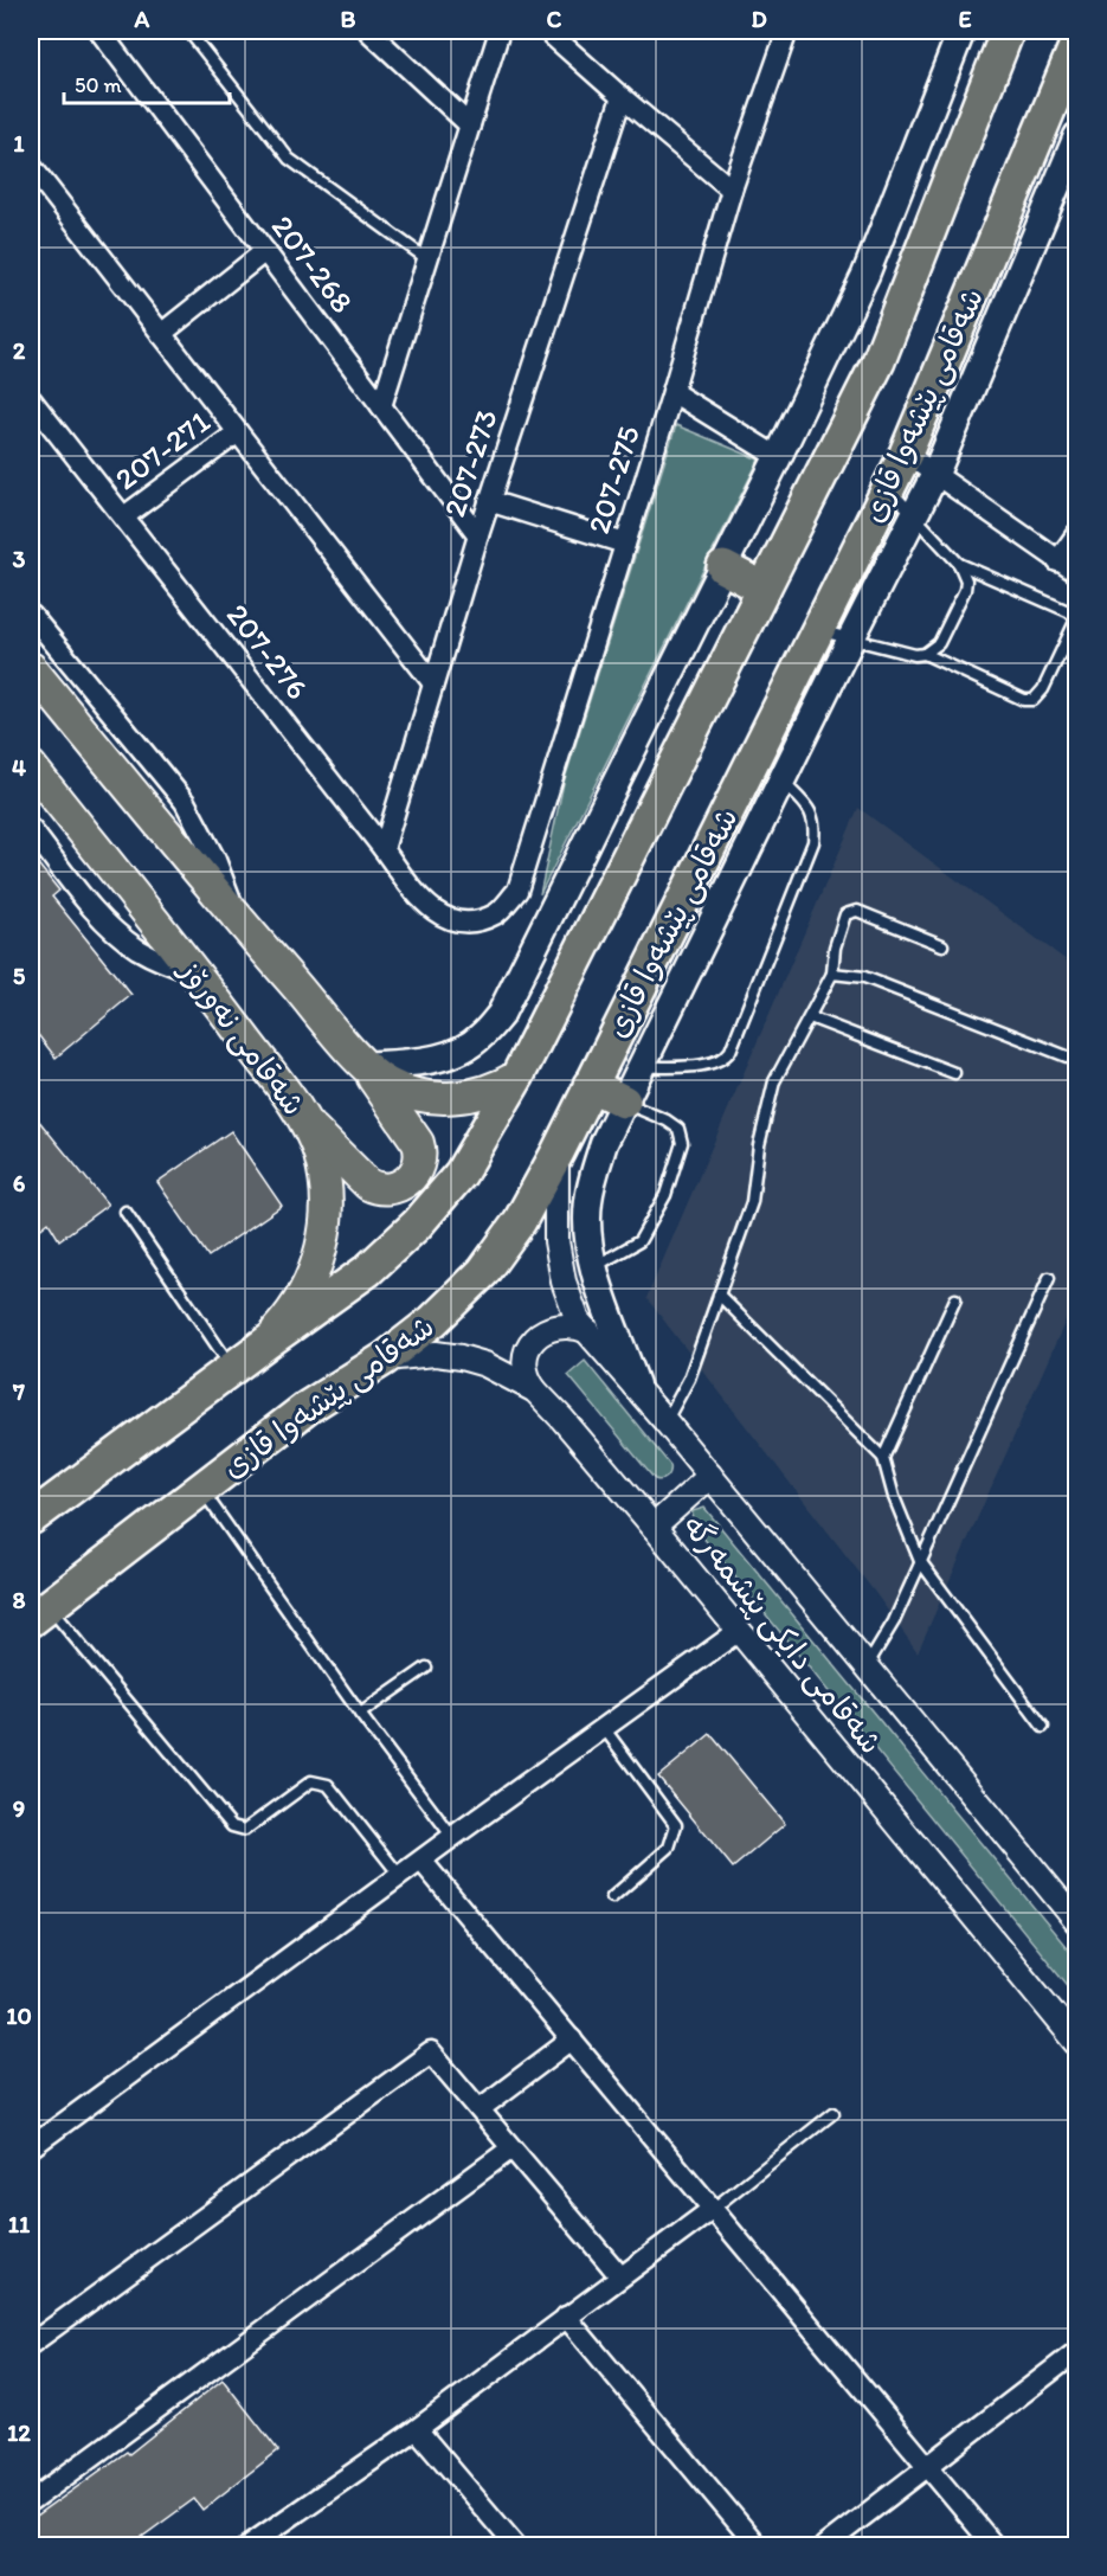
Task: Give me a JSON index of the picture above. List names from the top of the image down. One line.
{"streets":{"highway":["شەقامی پێشەوا قازی"],"main road":["شەقامی نەورۆز"],"street":["207-268","207-271","207-273","207-275","207-276","شەقامی دایکی پێشمەرگە"]},"crossings":[["207-268","207-273"],["شەقامی پێشەوا قازی","شەقامی نەورۆز"],["شەقامی پێشەوا قازی","شەقامی دایکی پێشمەرگە"],["207-271","207-276"],["207-273","207-276"],["207-275","207-276"]],"scale_bar":"50 m","grid":{"columns":["A","B","C","D","E"],"rows":["1","2","3","4","5","6","7","8","9","10","11","12"]}}
